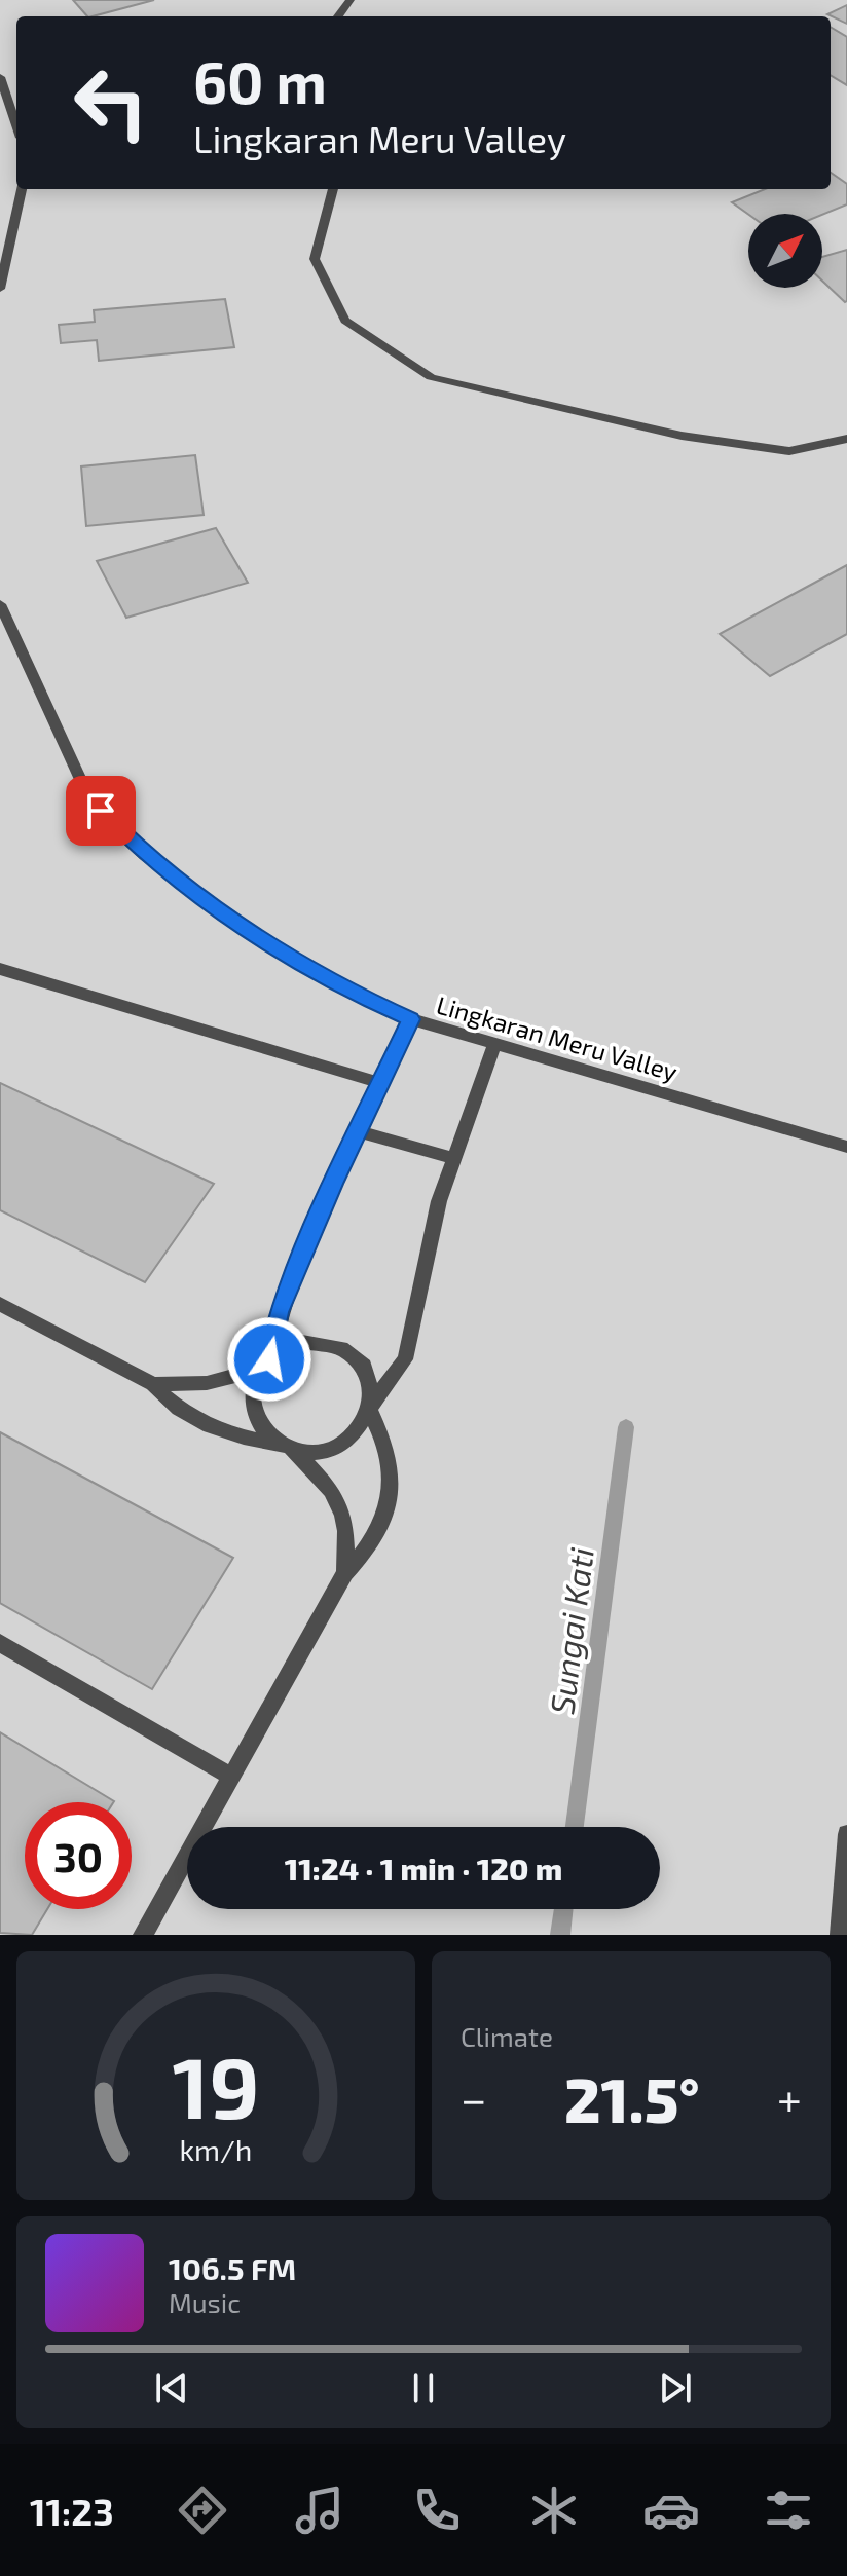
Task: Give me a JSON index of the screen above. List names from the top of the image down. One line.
{"streets":{"street":["Lingkaran Meru Valley"]},"water":["Sungai Kati"],"north":"top right","page":{"turn":["60 m","Lingkaran Meru Valley"],"limit":"30","trip":"11:24 · 1 min · 120 m","tile":"Climate","heat":["−","21.5°","+"],"song":["106.5 FM","Music"],"tabs":"11:23","gauge":["19","km/h"]}}
